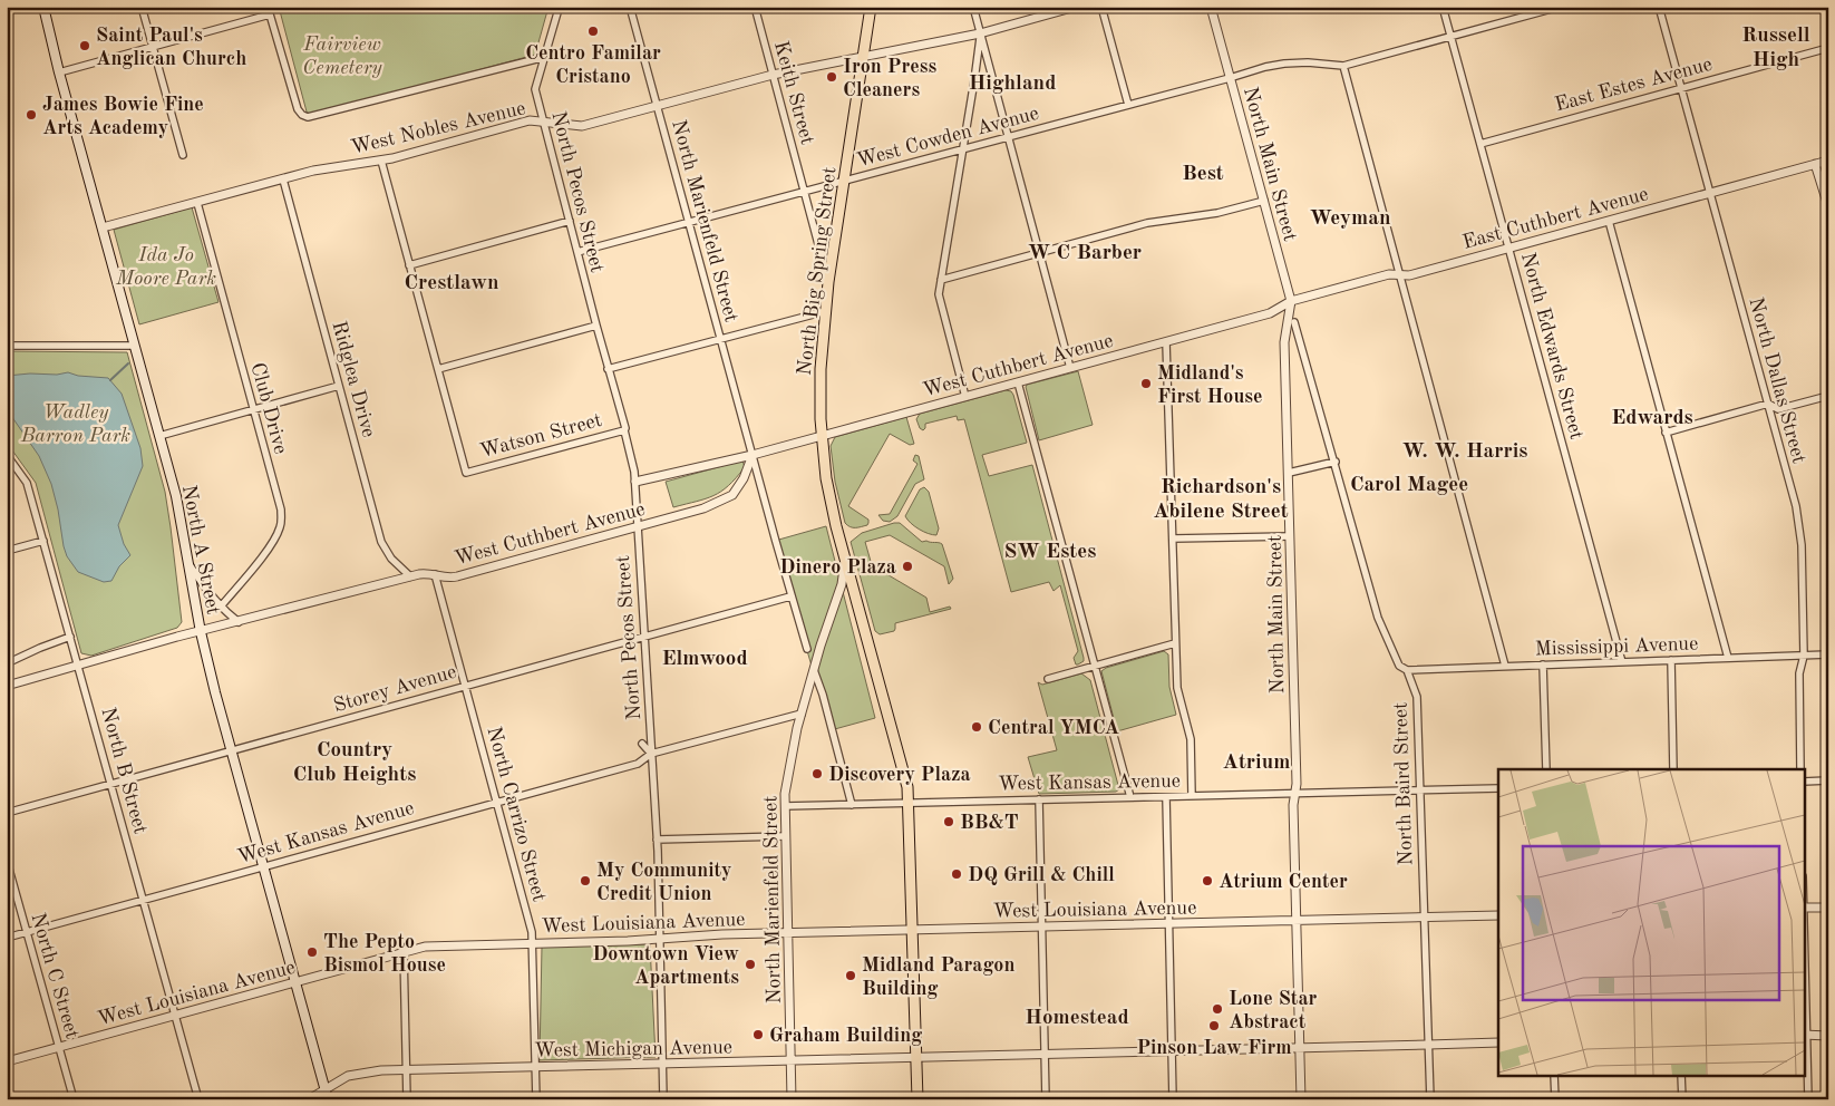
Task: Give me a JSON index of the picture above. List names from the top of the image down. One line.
{"streets":{"highway":["North Big Spring Street"],"main road":["North A Street"],"street":["East Estes Avenue","Keith Street","West Nobles Avenue","West Cowden Avenue","North Main Street","North Pecos Street","East Cuthbert Avenue","North Marienfeld Street","North Edwards Street","West Cuthbert Avenue","Ridglea Drive","North Dallas Street","Club Drive","Watson Street","Mississippi Avenue","Storey Avenue","North B Street","West Kansas Avenue","North Baird Street","North Carrizo Street","West Louisiana Avenue","North C Street","West Michigan Avenue"]},"crossings":[["East Estes Avenue","North Edwards Street"],["East Estes Avenue","North Dallas Street"],["Keith Street","West Nobles Avenue"],["Keith Street","West Cowden Avenue"],["Keith Street","North Big Spring Street"],["West Nobles Avenue","North Pecos Street"],["West Nobles Avenue","North Marienfeld Street"],["West Nobles Avenue","North Big Spring Street"],["West Nobles Avenue","Ridglea Drive"],["West Nobles Avenue","Club Drive"],["West Nobles Avenue","North A Street"],["West Cowden Avenue","North Main Street"],["West Cowden Avenue","North Pecos Street"],["West Cowden Avenue","North Marienfeld Street"],["West Cowden Avenue","North Big Spring Street"],["North Main Street","East Cuthbert Avenue"],["North Main Street","West Cuthbert Avenue"],["North Main Street","West Kansas Avenue"],["North Main Street","West Louisiana Avenue"],["North Main Street","West Michigan Avenue"],["North Pecos Street","West Cuthbert Avenue"],["North Pecos Street","Watson Street"],["North Pecos Street","Storey Avenue"],["North Pecos Street","West Kansas Avenue"],["North Pecos Street","West Louisiana Avenue"],["North Pecos Street","West Michigan Avenue"],["East Cuthbert Avenue","North Edwards Street"],["East Cuthbert Avenue","West Cuthbert Avenue"],["East Cuthbert Avenue","North Dallas Street"],["North Marienfeld Street","North Big Spring Street"],["North Marienfeld Street","West Cuthbert Avenue"],["North Marienfeld Street","Storey Avenue"],["North Marienfeld Street","West Kansas Avenue"],["North Marienfeld Street","West Louisiana Avenue"],["North Marienfeld Street","West Michigan Avenue"],["North Big Spring Street","West Cuthbert Avenue"],["North Big Spring Street","West Kansas Avenue"],["North Big Spring Street","West Louisiana Avenue"],["North Big Spring Street","West Michigan Avenue"],["North Edwards Street","Mississippi Avenue"],["West Cuthbert Avenue","Ridglea Drive"],["West Cuthbert Avenue","North A Street"],["West Cuthbert Avenue","North B Street"],["West Cuthbert Avenue","North Carrizo Street"],["North Dallas Street","Mississippi Avenue"],["North A Street","Storey Avenue"],["North A Street","West Kansas Avenue"],["North A Street","West Louisiana Avenue"],["North A Street","West Michigan Avenue"],["Mississippi Avenue","North Baird Street"],["Storey Avenue","North B Street"],["Storey Avenue","North Carrizo Street"],["North B Street","West Kansas Avenue"],["North B Street","West Louisiana Avenue"],["West Kansas Avenue","North Baird Street"],["West Kansas Avenue","North Carrizo Street"],["West Kansas Avenue","North C Street"],["North Baird Street","West Louisiana Avenue"],["North Baird Street","West Michigan Avenue"],["North Carrizo Street","West Louisiana Avenue"],["North Carrizo Street","West Michigan Avenue"],["West Louisiana Avenue","North C Street"]],"districts":["Russell High","Highland","Best","Weyman","W C Barber","Crestlawn","Edwards","W. W. Harris","Carol Magee","Richardson's Abilene Street","SW Estes","Elmwood","Country Club Heights","Atrium","Homestead"],"parks":["Fairview Cemetery","Ida Jo Moore Park","Wadley Barron Park"],"places":["Centro Familar Cristano","Saint Paul's Anglican Church","Iron Press Cleaners","James Bowie Fine Arts Academy","Midland's First House","Dinero Plaza","Central YMCA","Discovery Plaza","BB&T","DQ Grill & Chill","My Community Credit Union","Atrium Center","The Pepto Bismol House","Downtown View Apartments","Midland Paragon Building","Lone Star Abstract","Pinson Law Firm","Graham Building"]}
